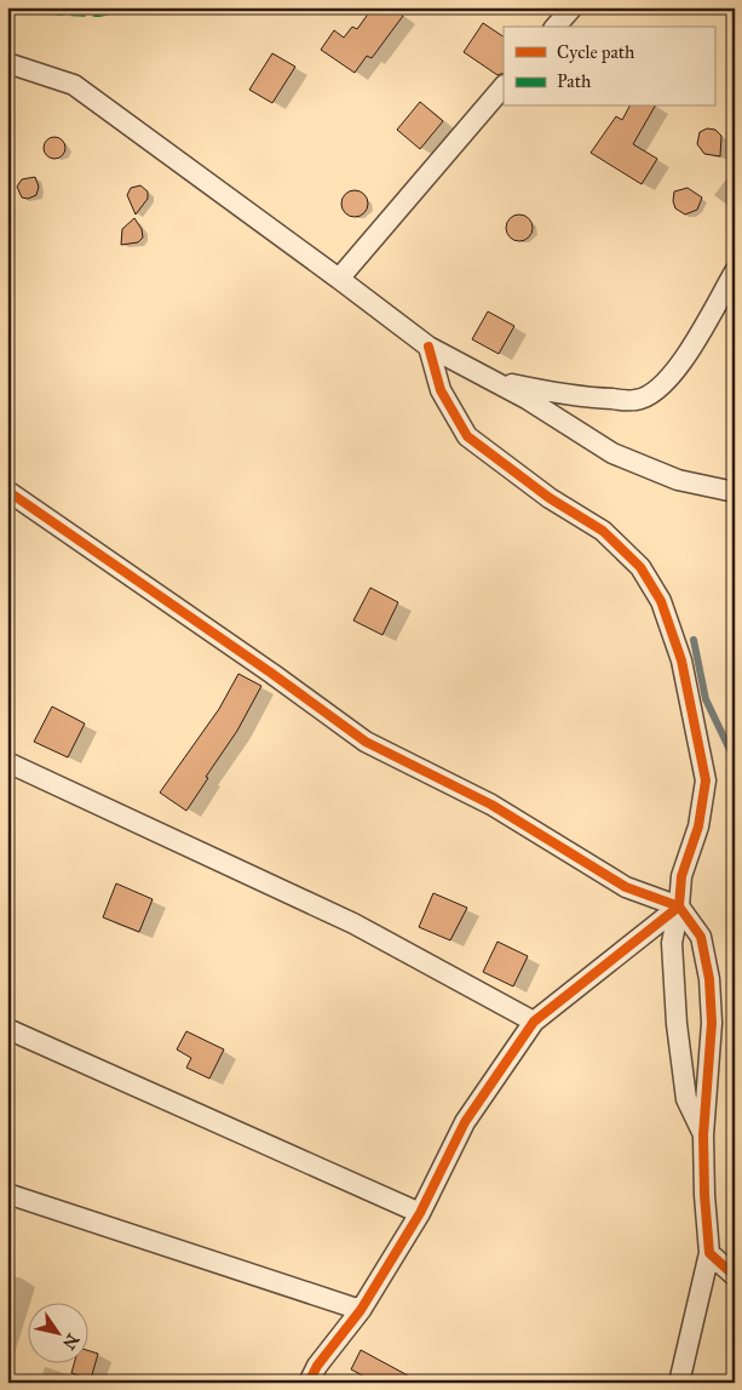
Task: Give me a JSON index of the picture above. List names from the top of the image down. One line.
{"legend":["Cycle path","Path"],"north":"bottom right"}
